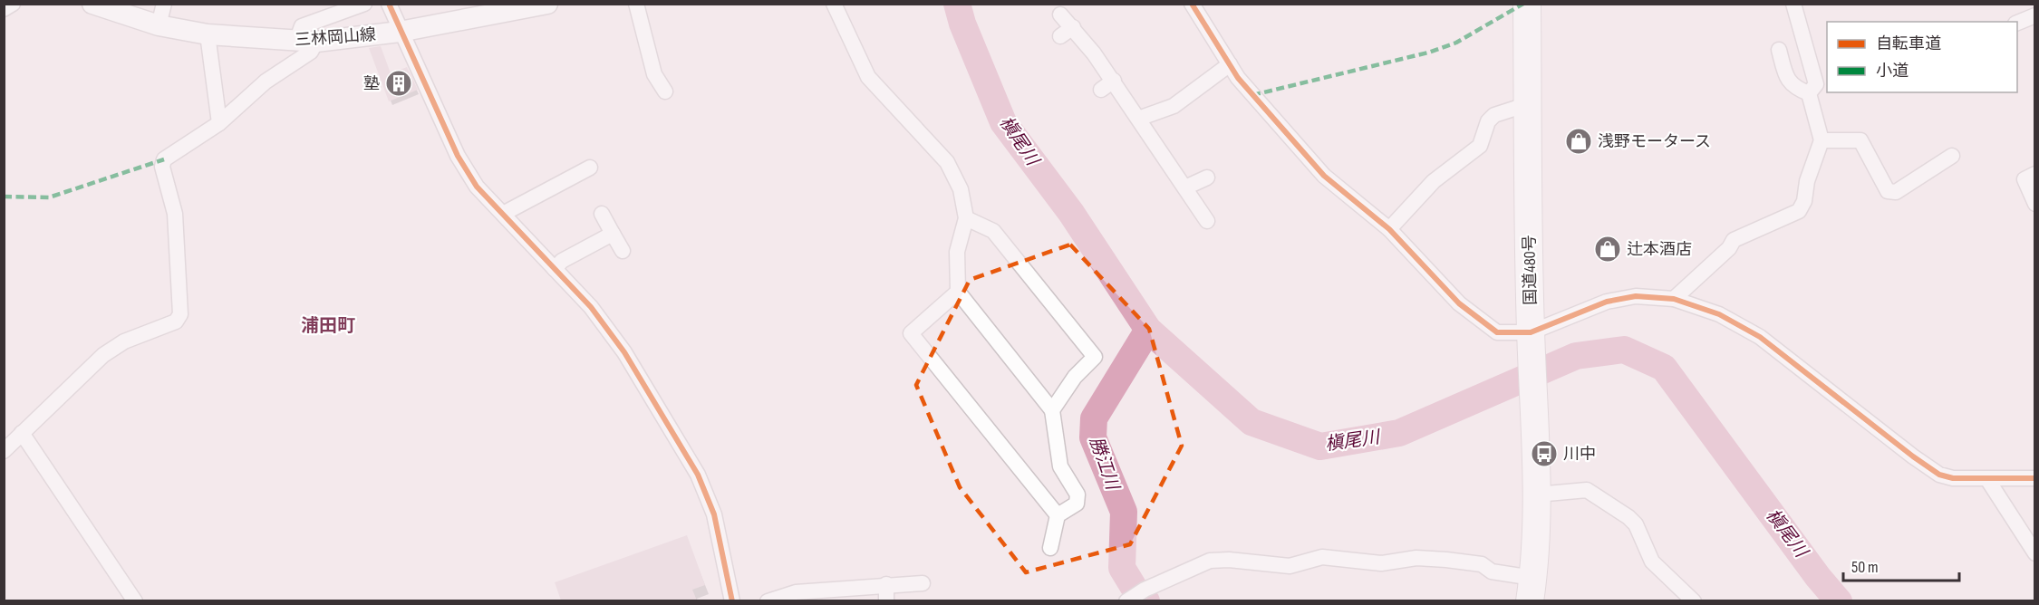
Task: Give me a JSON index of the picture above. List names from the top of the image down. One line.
{"streets":{"highway":["国道480号"],"main road":["三林岡山線"]},"districts":["浦田町"],"water":["槇尾川","勝江川"],"places":{"building":["塾"],"shop":["浅野モータース","辻本酒店"],"bus stop":["川中"]},"legend":["自転車道","小道"],"scale_bar":"50 m"}
